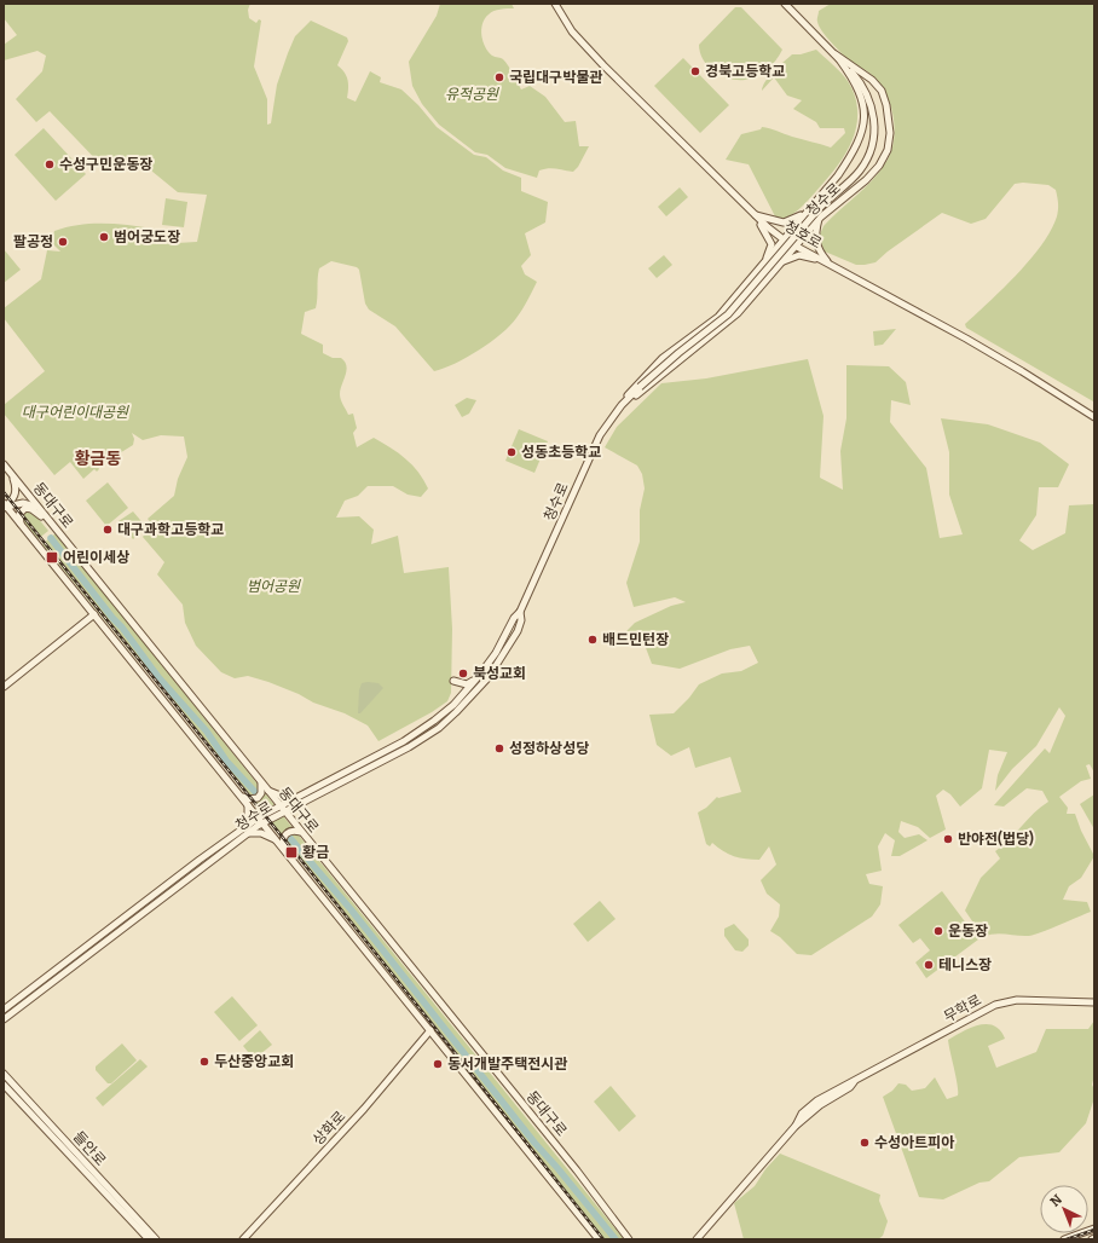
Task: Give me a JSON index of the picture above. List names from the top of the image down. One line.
{"streets":{"main road":["청수로","청호로","동대구로","무학로","상화로","들안로"]},"crossings":[["청수로","청호로"],["청수로","동대구로"]],"districts":["황금동"],"parks":["유적공원","대구어린이대공원","범어공원"],"places":{"other":["경북고등학교","국립대구박물관","수성구민운동장","범어궁도장","팔공정","성동초등학교","대구과학고등학교","배드민턴장","북성교회","성정하상성당","반야전(법당)","운동장","테니스장","두산중앙교회","동서개발주택전시관","수성아트피아"],"transit":["어린이세상","황금"]},"north":"top left"}
